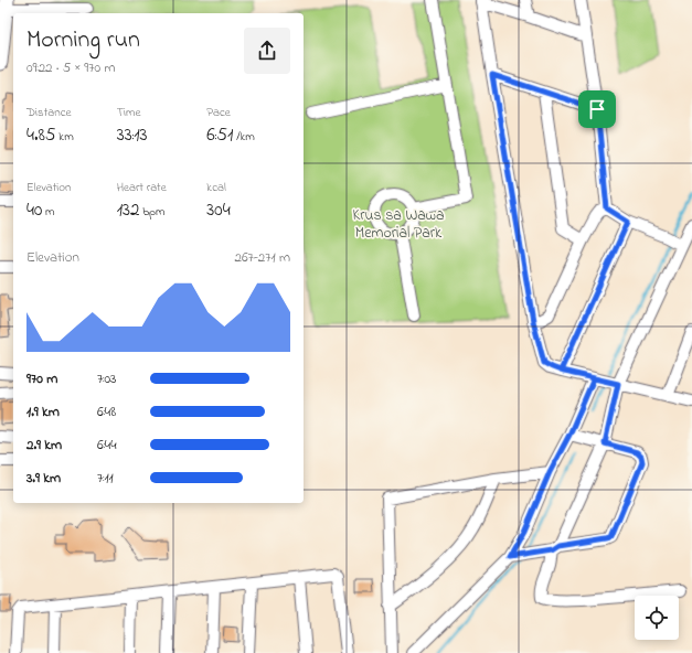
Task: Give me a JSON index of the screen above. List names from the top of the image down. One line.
{"parks":["Krus sa Wawa Memorial Park"],"page":{"heading":["Morning run","09:22 · 5 × 970 m"],"stats":[["Distance","4.85 km"],["Time","33:13"],["Pace","6:51 /km"],["Elevation","40 m"],["Heart rate","132 bpm"],["kcal","304"]],"chart":["Elevation","267–271 m"],"list":[{"name":"970 m","note":"7:03"},{"name":"1.9 km","note":"6:48"},{"name":"2.9 km","note":"6:44"},{"name":"3.9 km","note":"7:11"}]}}
